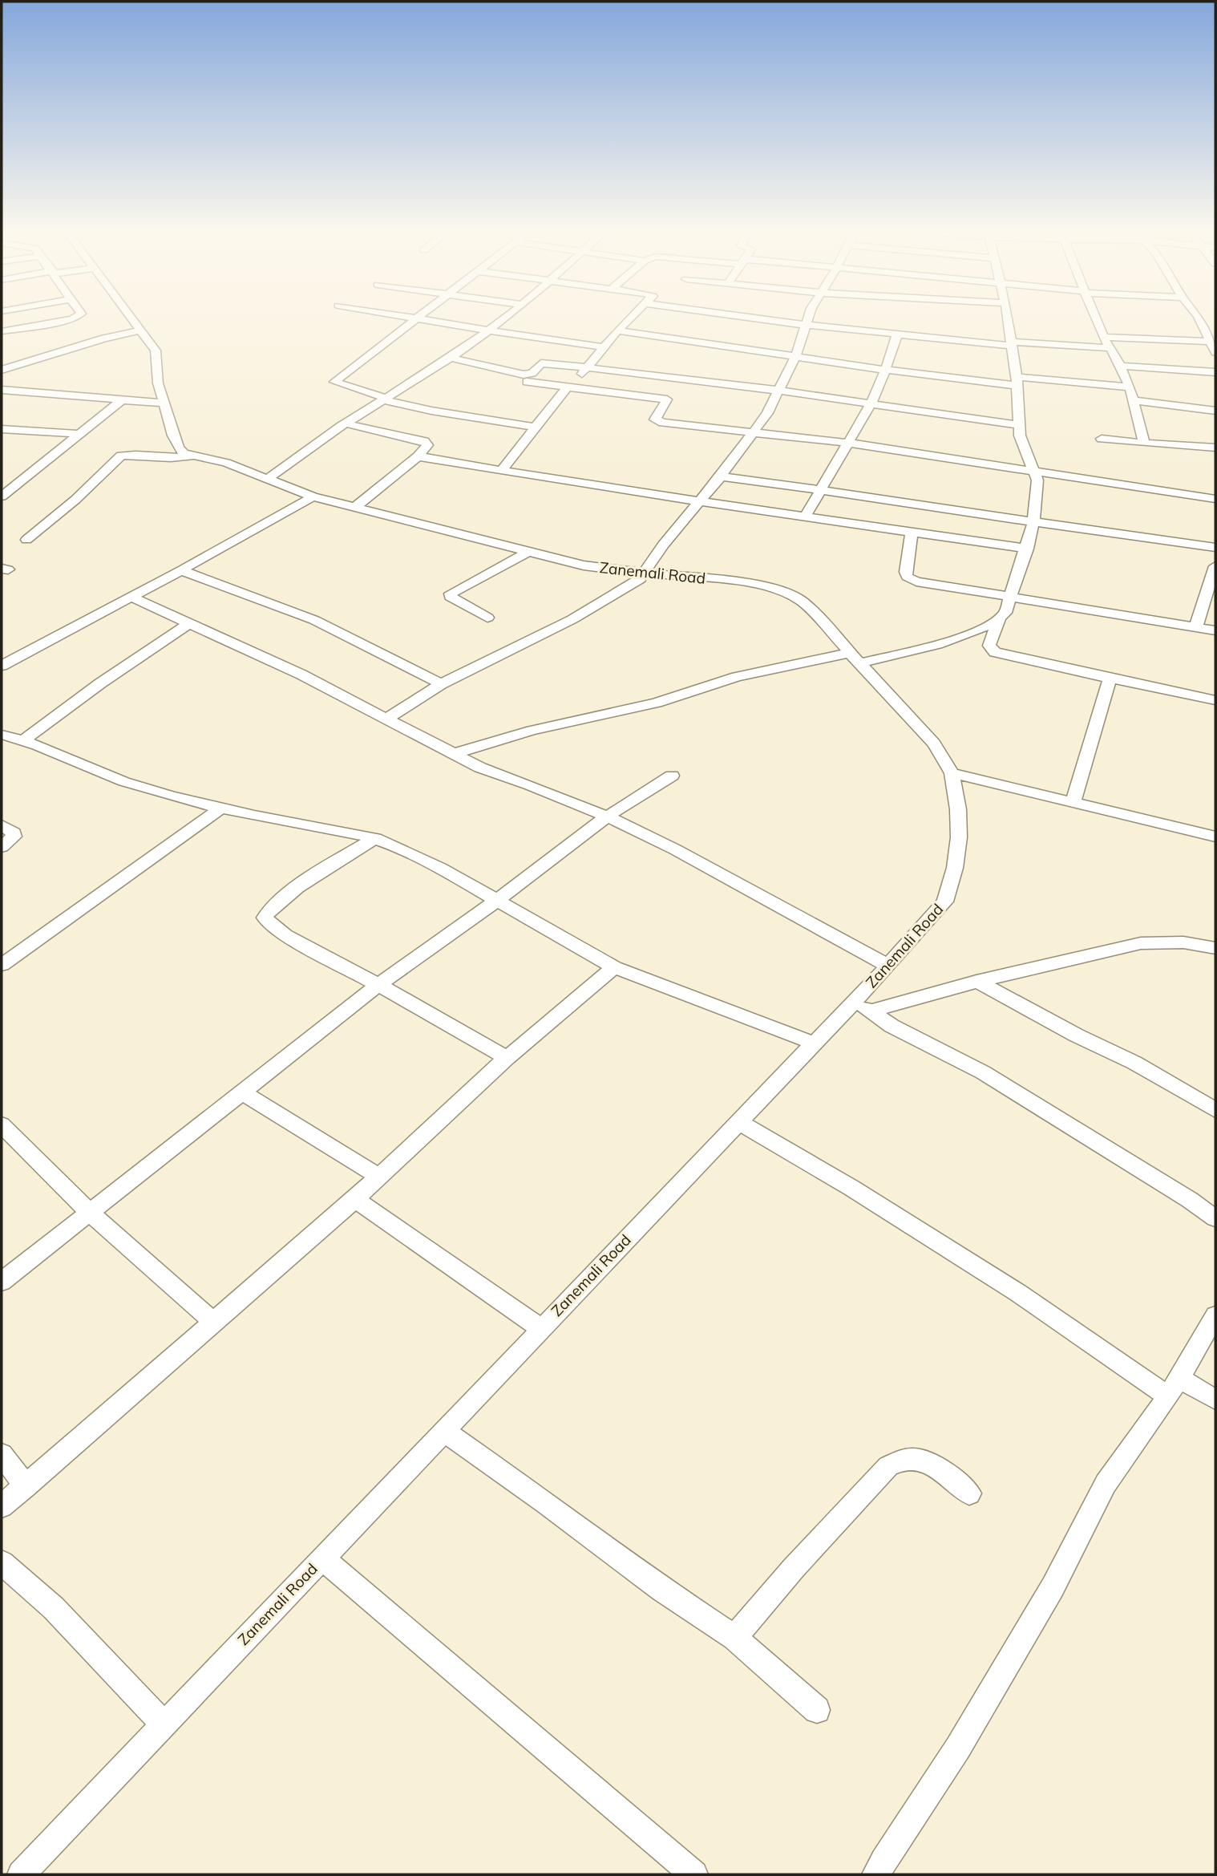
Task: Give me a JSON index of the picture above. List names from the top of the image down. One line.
{"streets":{"street":["Zanemali Road"]}}
